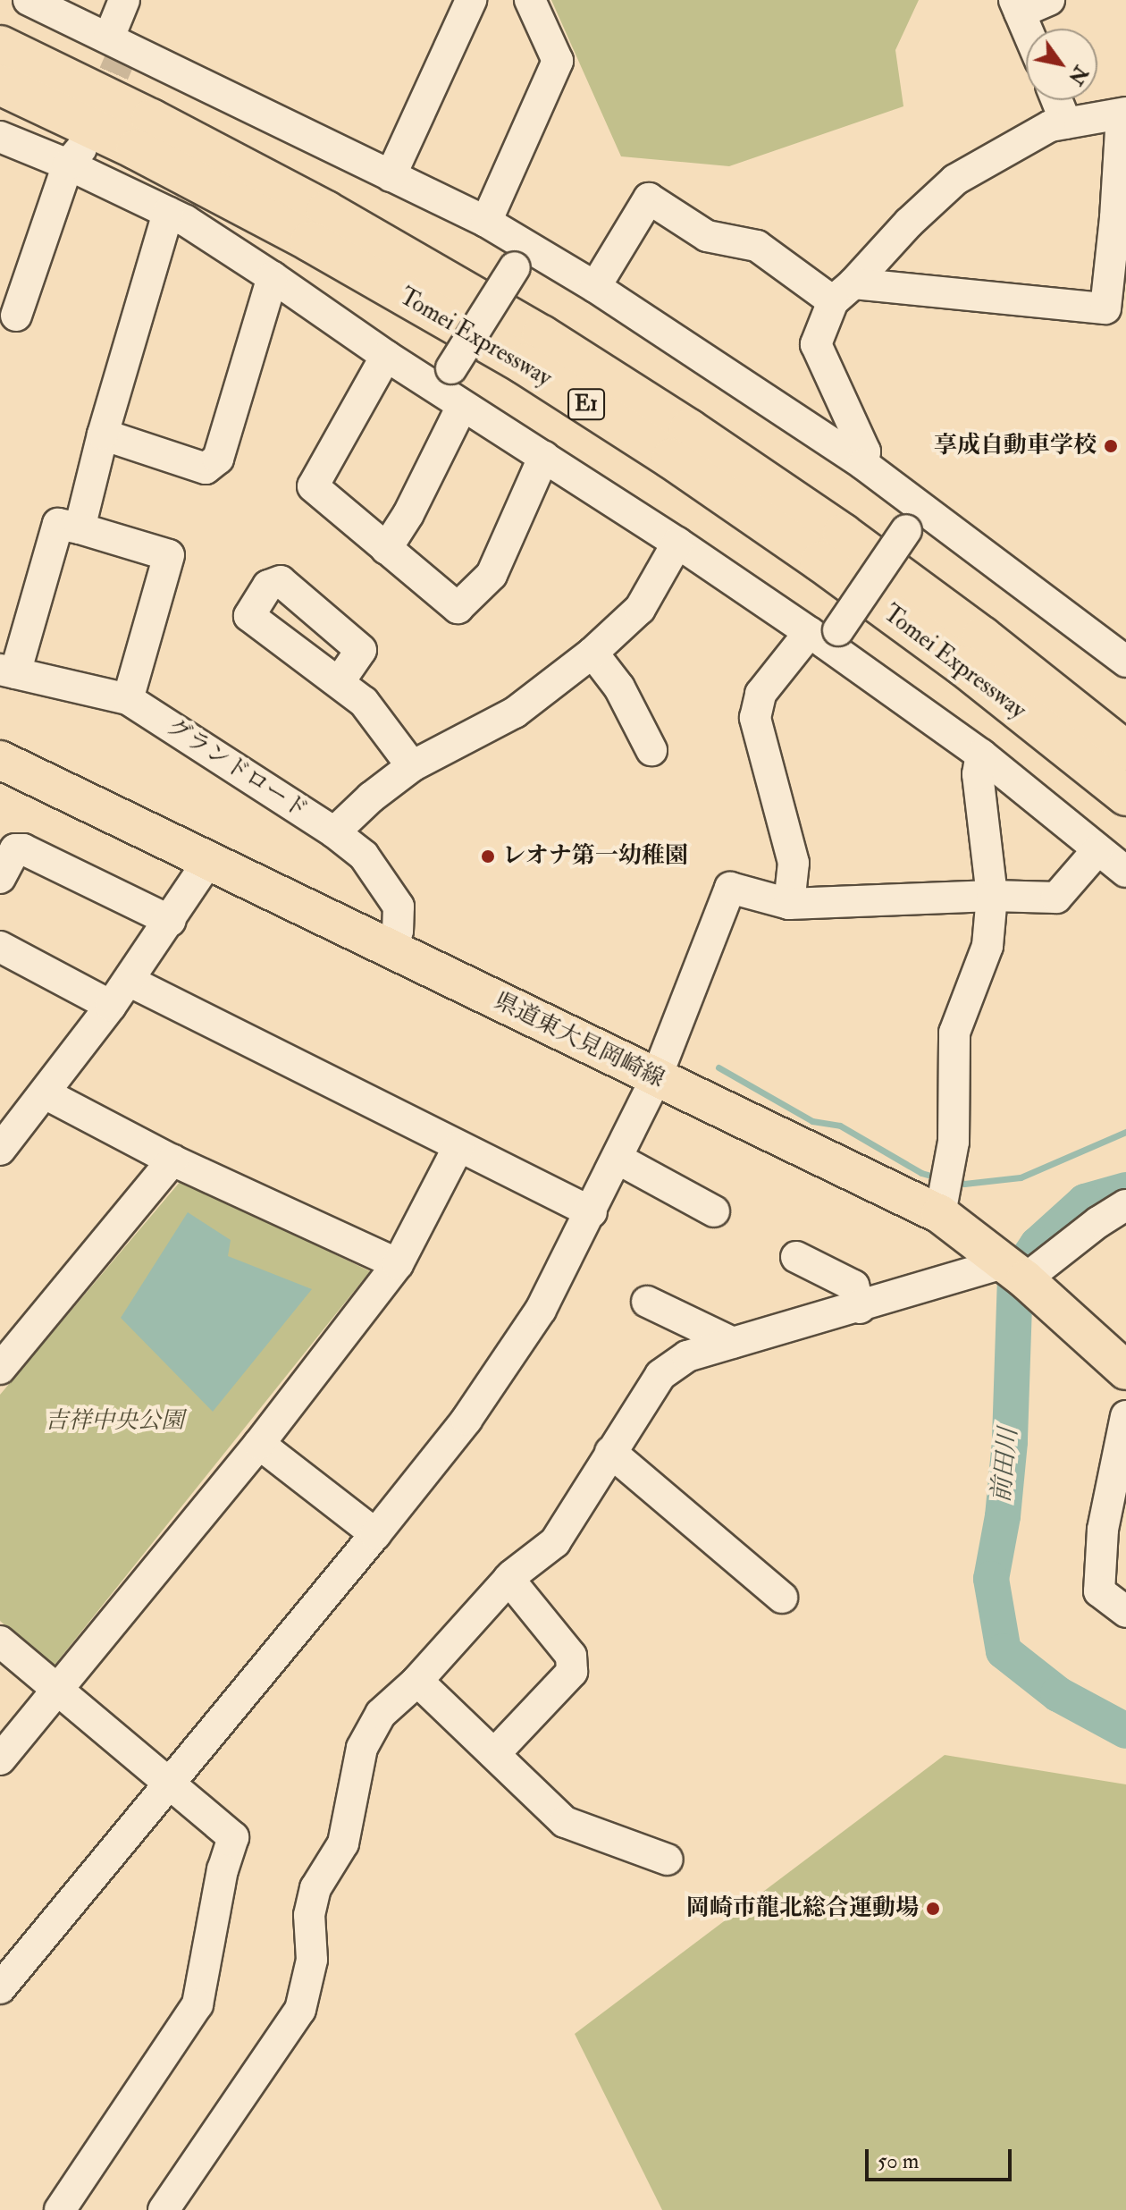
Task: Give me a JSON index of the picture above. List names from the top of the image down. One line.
{"streets":{"highway":["Tomei Expressway","E1"],"main road":["県道東大見岡崎線"],"street":["グランドロード"]},"crossings":[["グランドロード","県道東大見岡崎線"]],"water":["前田川"],"parks":["吉祥中央公園"],"places":["享成自動車学校","レオナ第一幼稚園","岡崎市龍北総合運動場"],"scale_bar":"50 m","north":"bottom right"}
